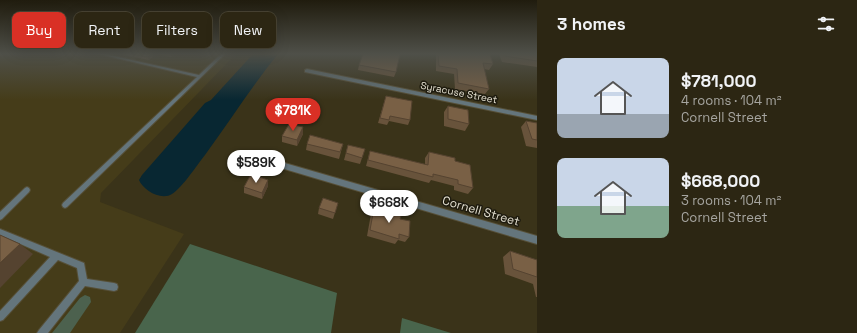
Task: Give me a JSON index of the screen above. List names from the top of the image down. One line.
{"streets":{"street":["Syracuse Street","Cornell Street"]},"page":{"heading":"3 homes","chip":["Buy","Rent","Filters","New"],"list":[{"name":"$781,000","note":"4 rooms · 104 m² · Cornell Street"},{"name":"$668,000","note":"3 rooms · 104 m² · Cornell Street"}],"price":["$781K","$589K","$668K"]}}
